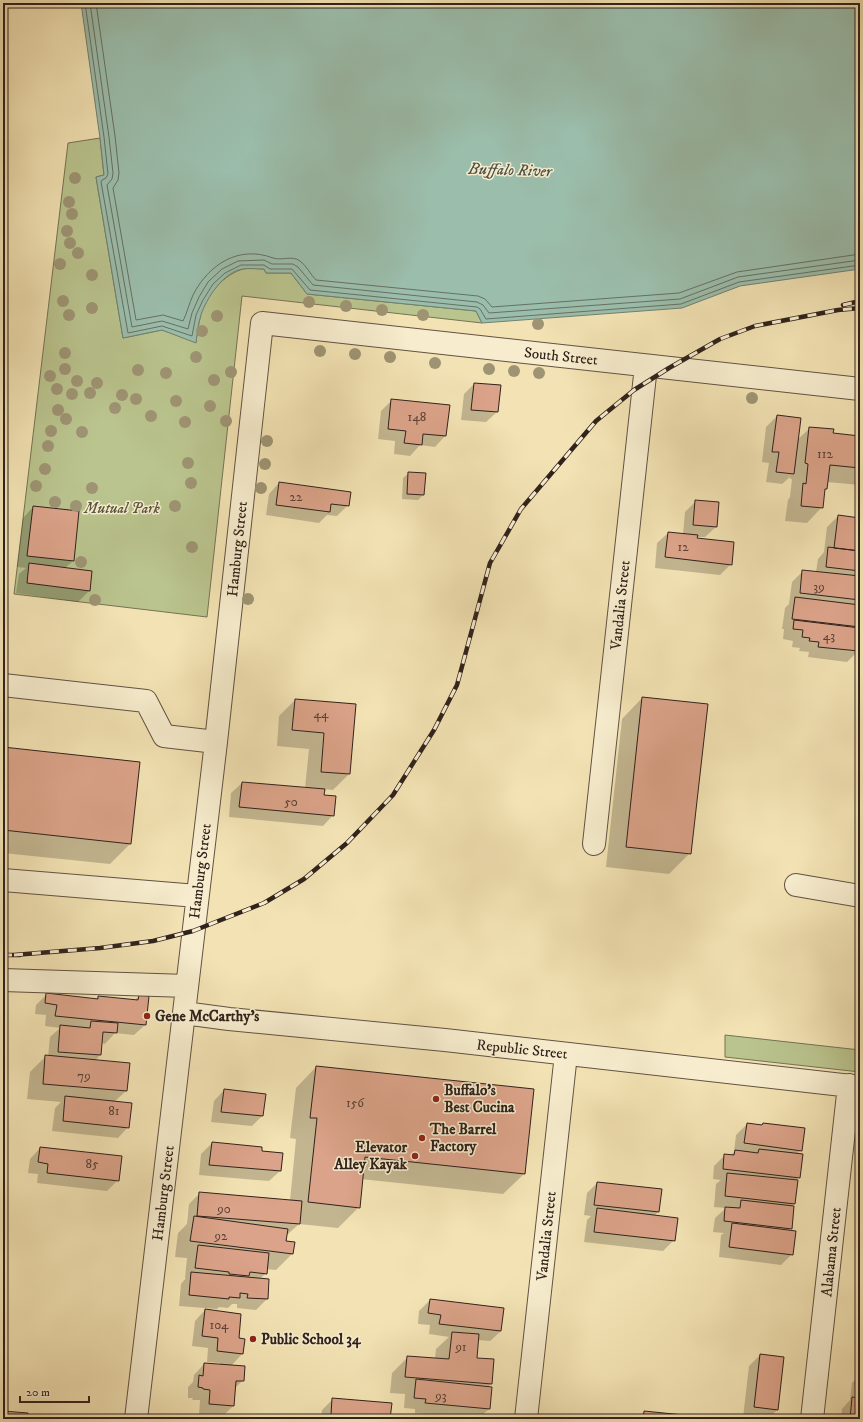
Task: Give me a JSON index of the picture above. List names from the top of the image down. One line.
{"streets":{"street":["South Street","Hamburg Street","Vandalia Street","Republic Street","Alabama Street"]},"crossings":[["South Street","Hamburg Street"],["South Street","Vandalia Street"],["Hamburg Street","Republic Street"],["Vandalia Street","Republic Street"],["Republic Street","Alabama Street"]],"water":["Buffalo River"],"parks":["Mutual Park"],"places":["Gene McCarthy's","Buffalo's Best Cucina","The Barrel Factory","Elevator Alley Kayak","Public School 34"],"house_numbers":["148","112","22","12","39","43","44","50","79","156","81","85","90","92","104","91","93"],"scale_bar":"20 m"}
